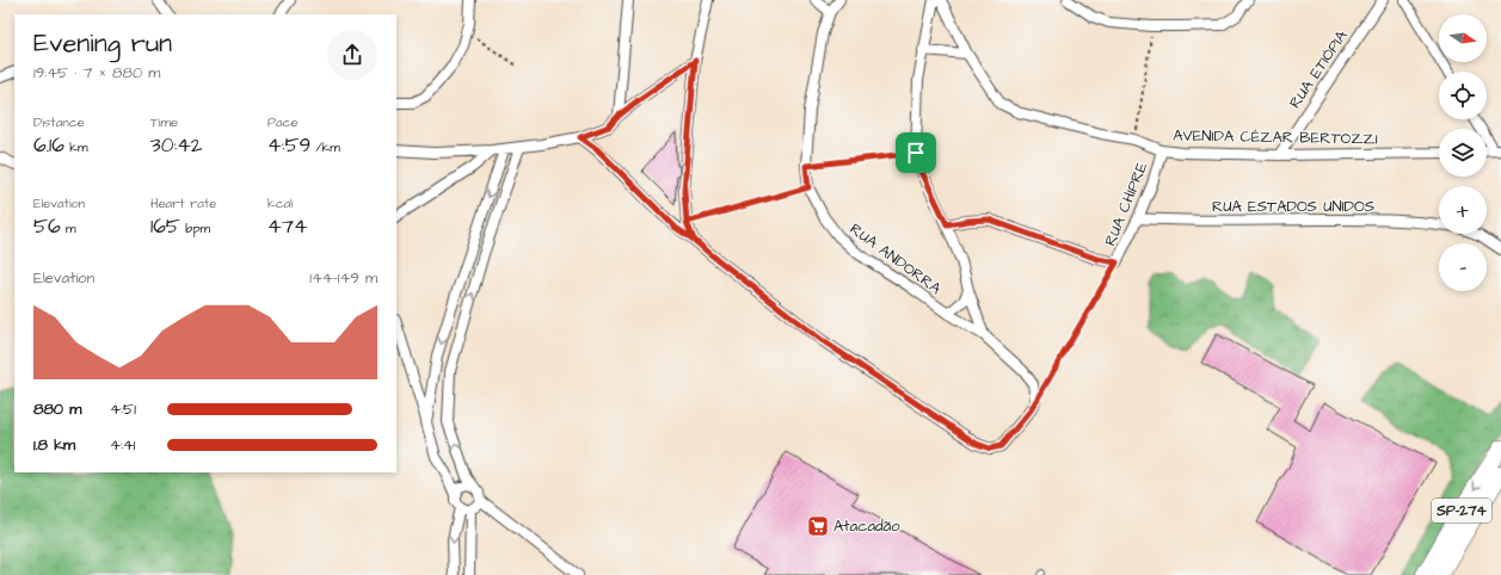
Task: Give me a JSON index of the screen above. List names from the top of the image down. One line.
{"streets":{"main road":["SP-274"],"street":["RUA ETIÓPIA","AVENIDA CÉZAR BERTOZZI","RUA CHIPRE","RUA ESTADOS UNIDOS","RUA ANDORRA"]},"crossings":[["RUA ETIÓPIA","AVENIDA CÉZAR BERTOZZI"],["AVENIDA CÉZAR BERTOZZI","RUA CHIPRE"],["RUA CHIPRE","RUA ESTADOS UNIDOS"]],"places":{"supermarket":["Atacadão"]},"north":"right","page":{"map_buttons":["+","−"],"heading":["Evening run","19:45 · 7 × 880 m"],"stats":[["Distance","6.16 km"],["Time","30:42"],["Pace","4:59 /km"],["Elevation","56 m"],["Heart rate","165 bpm"],["kcal","474"]],"chart":["Elevation","144–149 m"],"list":[{"name":"880 m","note":"4:51"},{"name":"1.8 km","note":"4:41"}]}}
